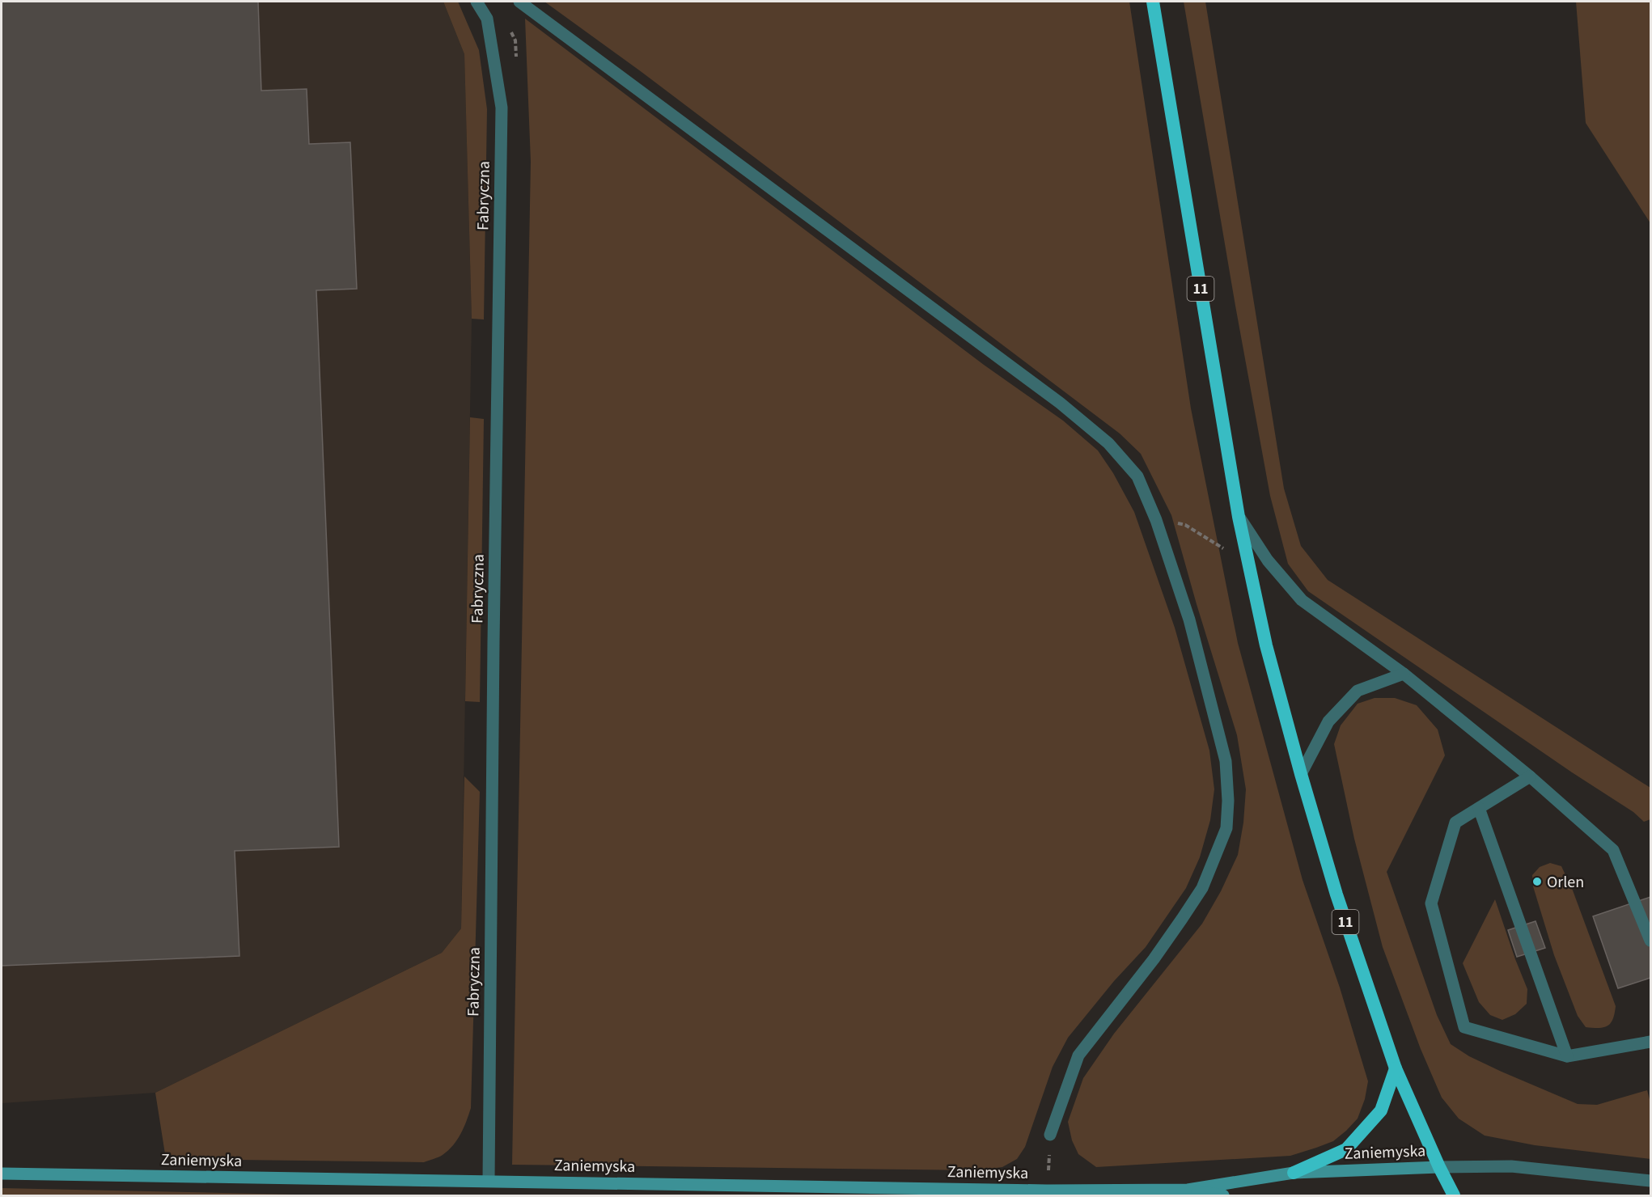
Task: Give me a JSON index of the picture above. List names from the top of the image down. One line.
{"streets":{"highway":["11"],"main road":["Zaniemyska"],"street":["Fabryczna"]},"crossings":[["Fabryczna","Zaniemyska"],["11","Zaniemyska"]],"places":["Orlen"]}
